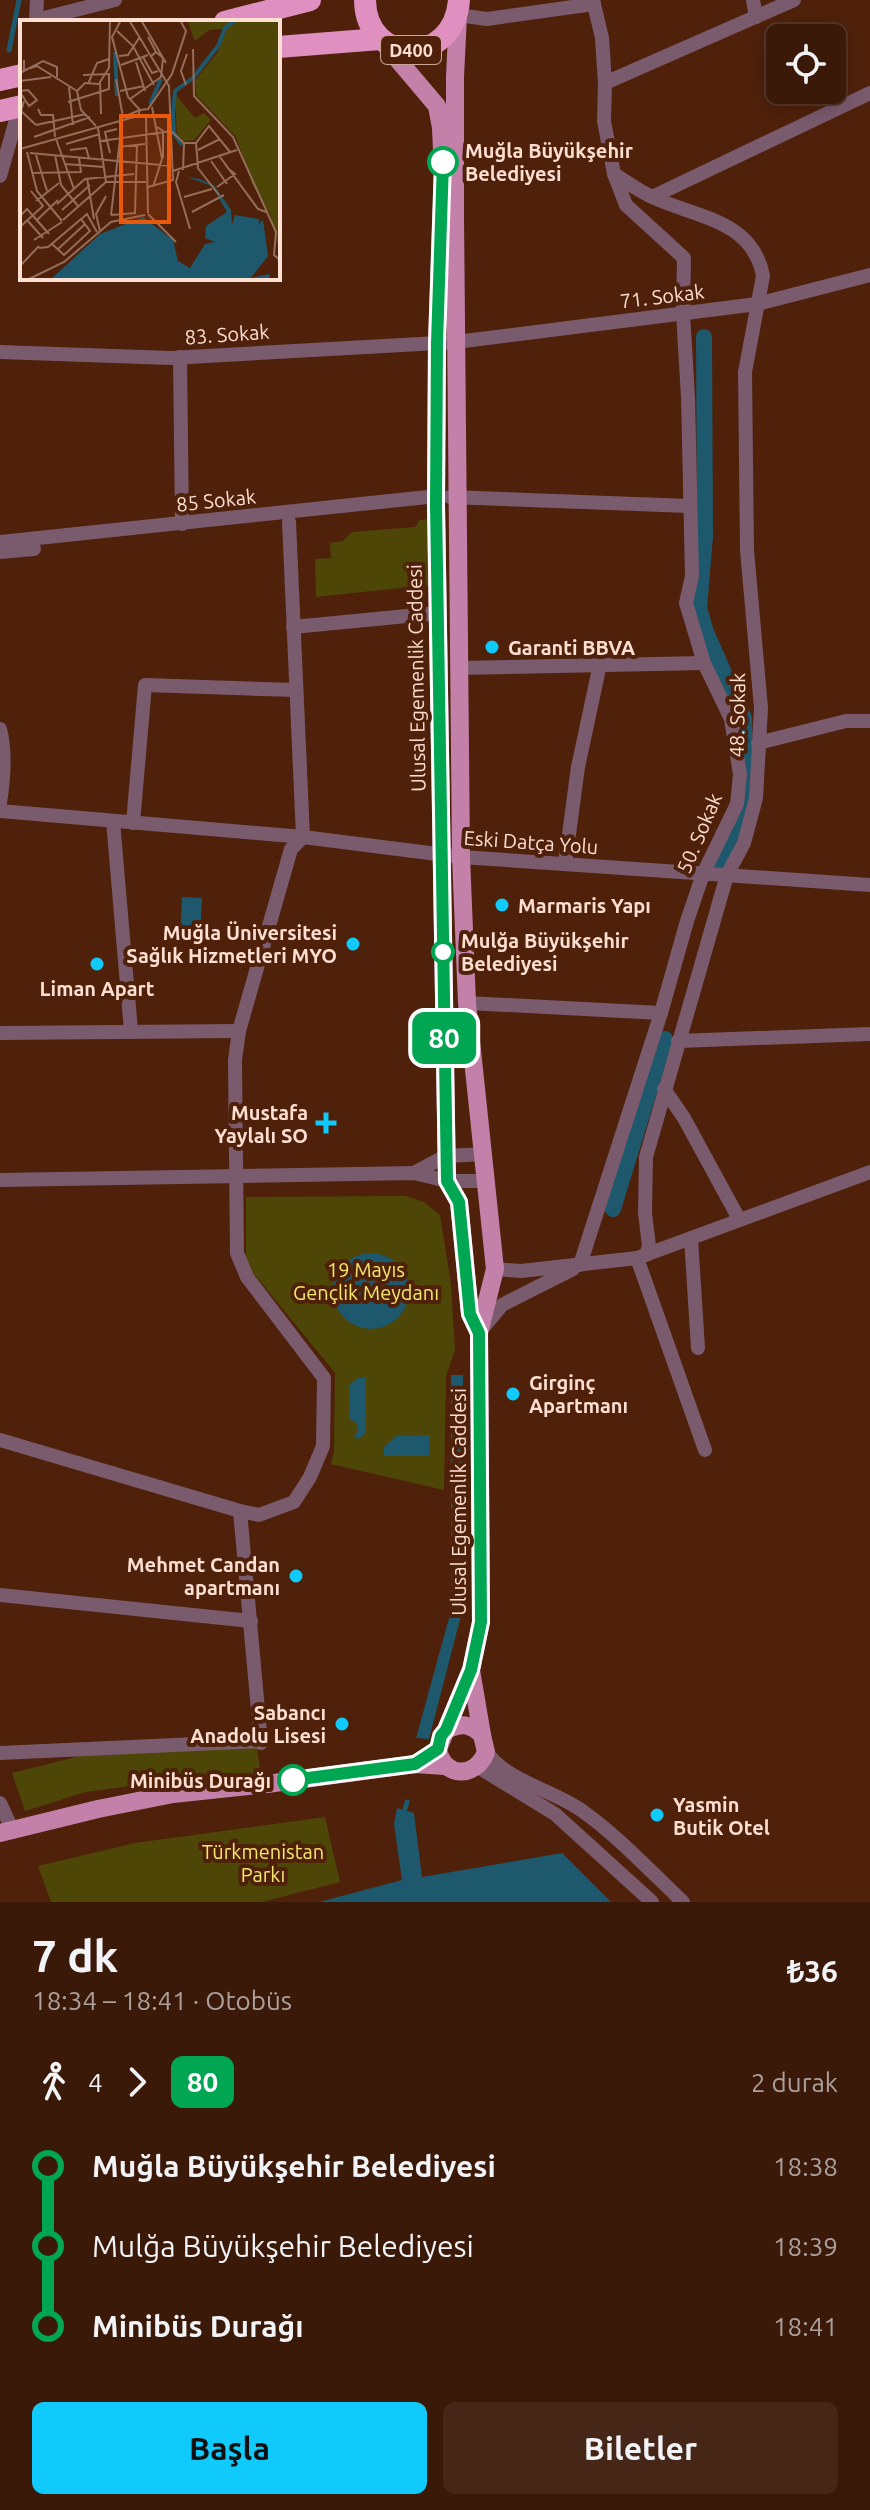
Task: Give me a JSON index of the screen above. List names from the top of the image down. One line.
{"streets":{"highway":["D400"],"main road":["Ulusal Egemenlik Caddesi"],"street":["71. Sokak","83. Sokak","85 Sokak","48. Sokak","50. Sokak","Eski Datça Yolu"]},"crossings":[["D400","Ulusal Egemenlik Caddesi"],["71. Sokak","83. Sokak"],["71. Sokak","Ulusal Egemenlik Caddesi"],["71. Sokak","48. Sokak"],["71. Sokak","50. Sokak"],["83. Sokak","Ulusal Egemenlik Caddesi"],["85 Sokak","Ulusal Egemenlik Caddesi"],["Ulusal Egemenlik Caddesi","Eski Datça Yolu"],["48. Sokak","50. Sokak"],["48. Sokak","Eski Datça Yolu"],["50. Sokak","Eski Datça Yolu"]],"parks":["19 Mayıs Gençlik Meydanı","Türkmenistan Parkı"],"places":{"other":["Muğla Büyükşehir Belediyesi","Garanti BBVA","Marmaris Yapı","Muğla Üniversitesi Sağlık Hizmetleri MYO","Mulğa Büyükşehir Belediyesi","Liman Apart","Girginç Apartmanı","Mehmet Candan apartmanı","Sabancı Anadolu Lisesi","Minibüs Durağı","Yasmin Butik Otel"],"health":["Mustafa Yaylalı SO"]},"lines":["bus line 80"],"page":{"on_map":"80","heading":["7 dk","18:34 – 18:41 · Otobüs","₺36"],"legs":["4","80","2 durak"],"list":[{"name":"Muğla Büyükşehir Belediyesi","value":"18:38"},{"name":"Mulğa Büyükşehir Belediyesi","value":"18:39"},{"name":"Minibüs Durağı","value":"18:41"}],"buttons":["Başla","Biletler"]}}
